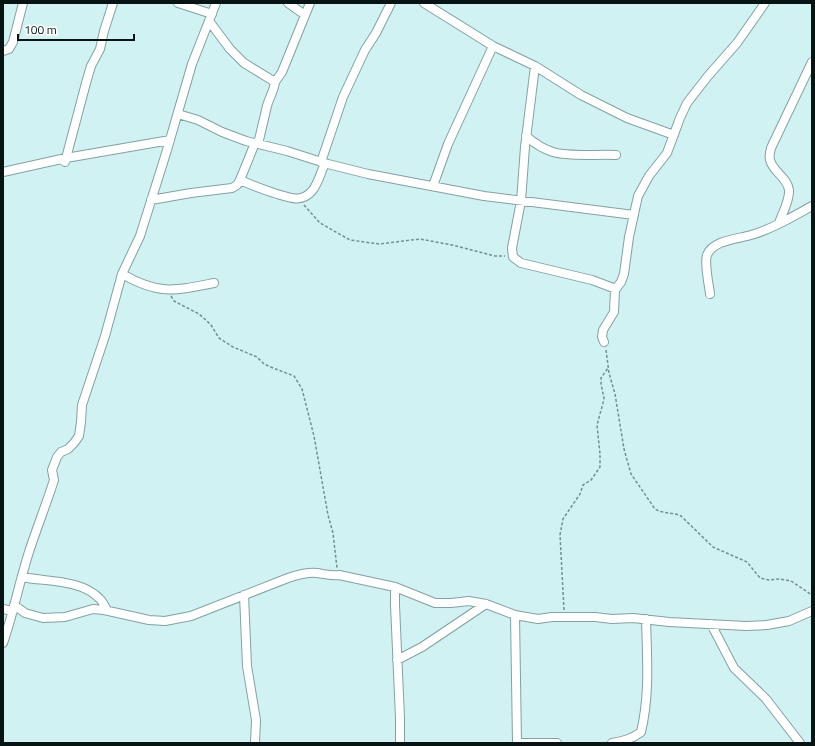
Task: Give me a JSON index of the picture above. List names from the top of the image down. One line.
{"scale_bar":"100 m"}
